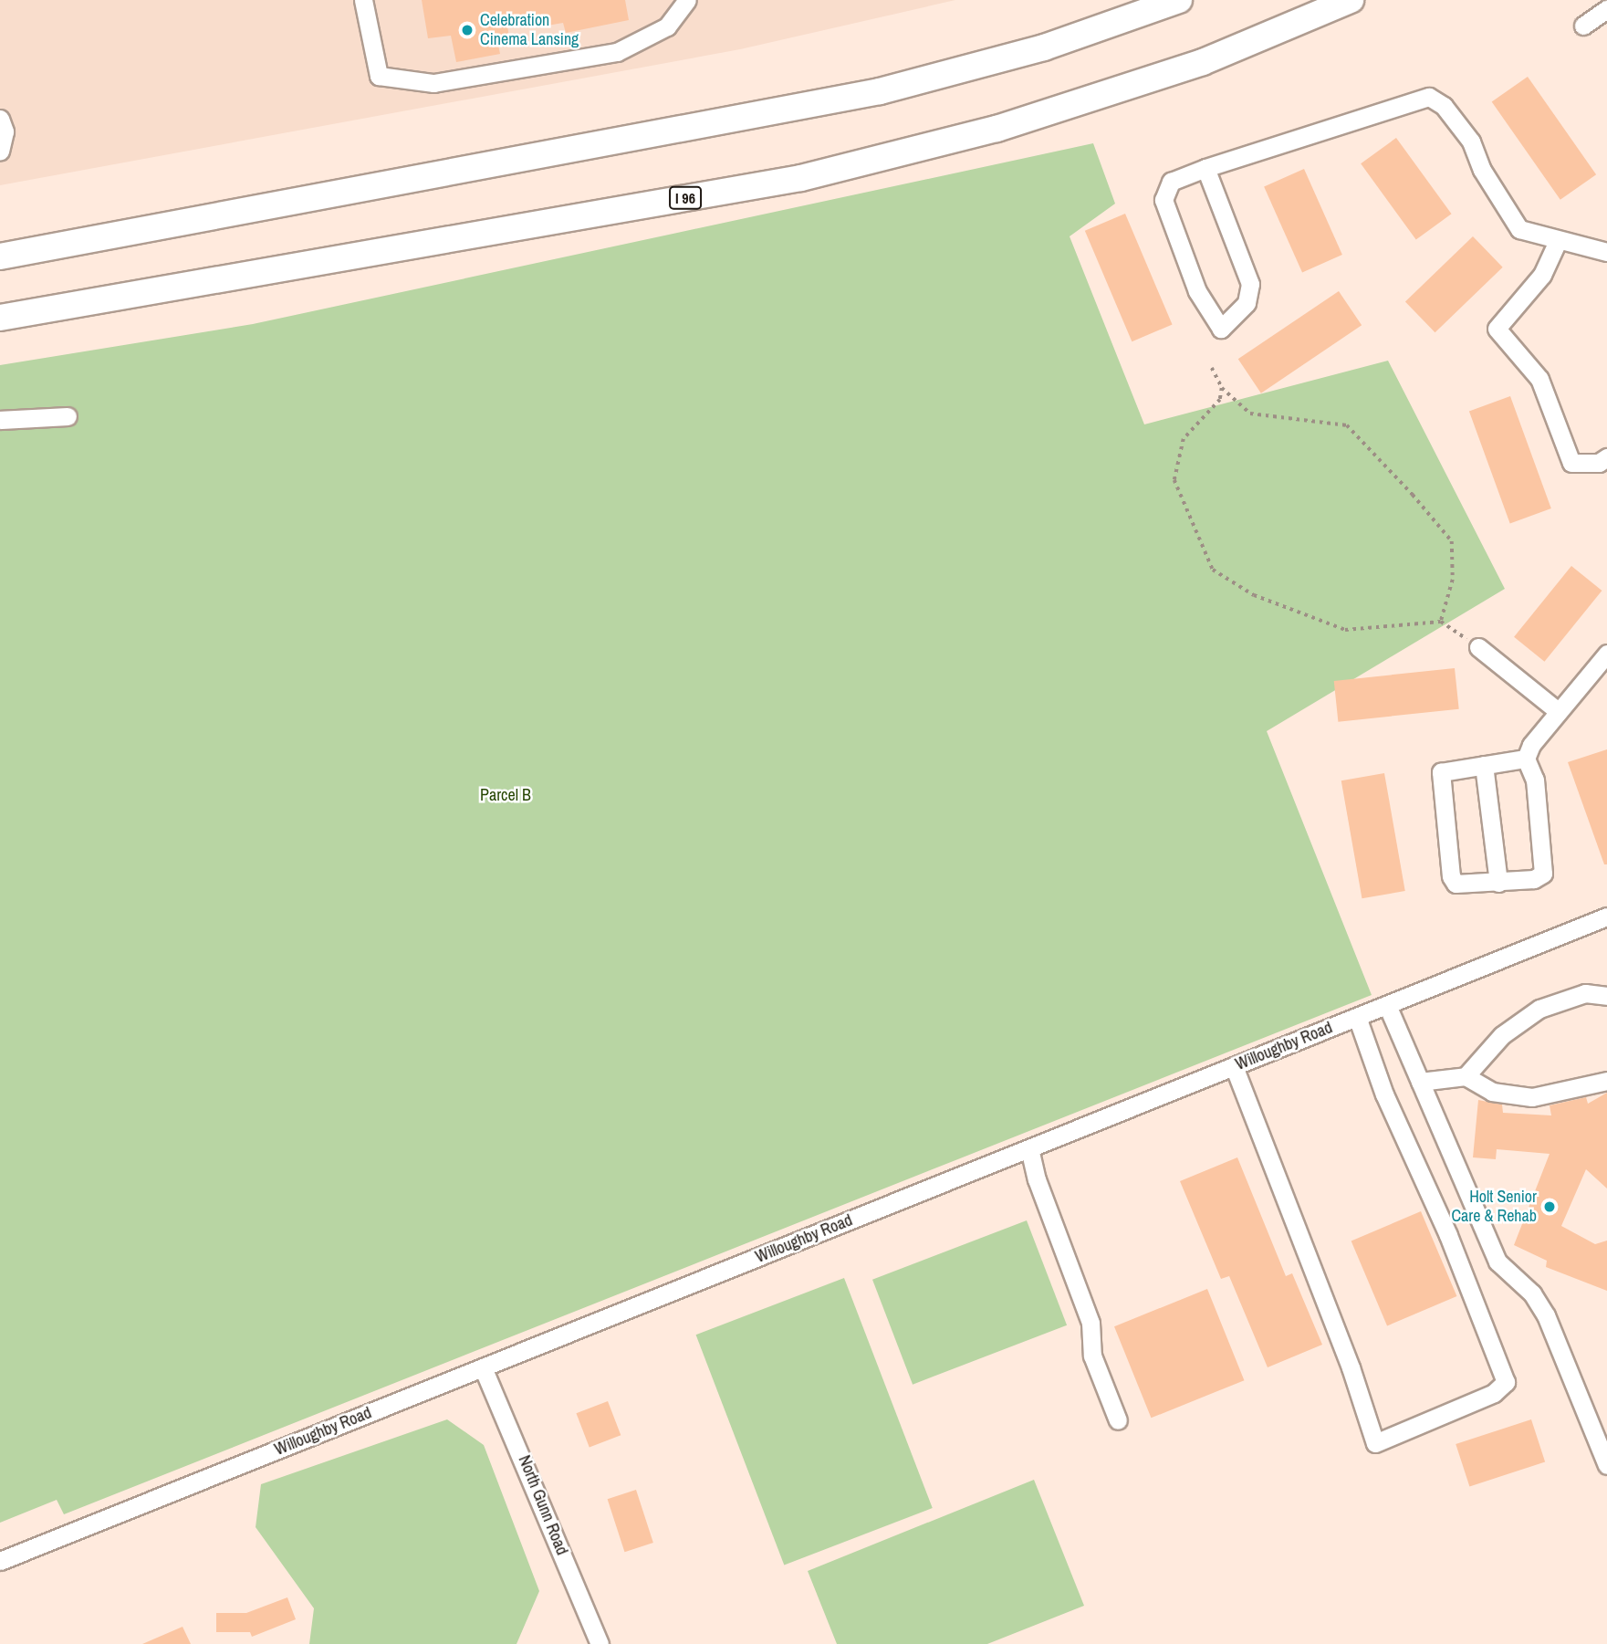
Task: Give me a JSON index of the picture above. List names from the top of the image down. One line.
{"streets":{"highway":["I 96"],"street":["Willoughby Road","North Gunn Road"]},"crossings":[["Willoughby Road","North Gunn Road"]],"parks":["Parcel B"],"places":["Celebration Cinema Lansing","Holt Senior Care & Rehab"]}
